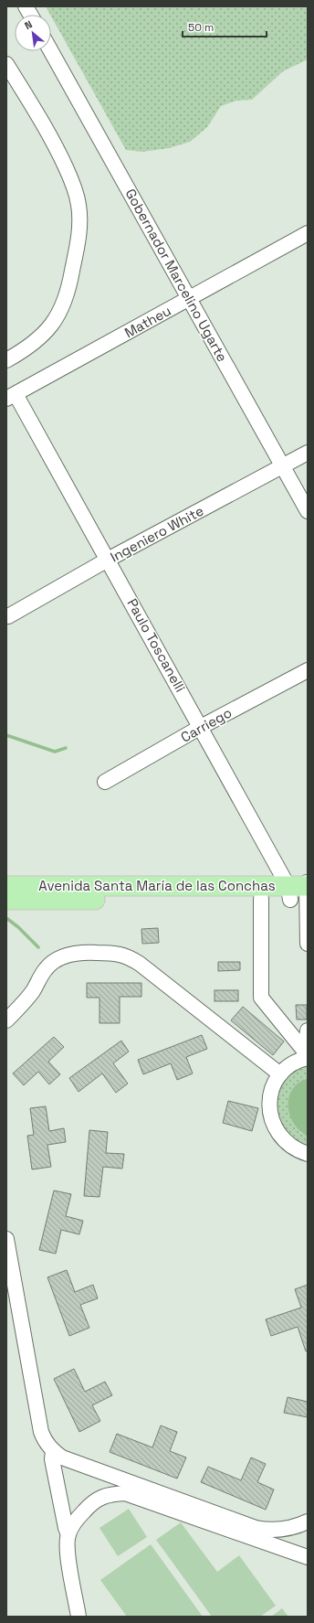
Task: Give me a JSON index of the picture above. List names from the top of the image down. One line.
{"streets":{"main road":["Avenida Santa María de las Conchas"],"street":["Gobernador Marcelino Ugarte","Matheu","Ingeniero White","Paulo Toscanelli","Carriego"]},"crossings":[["Gobernador Marcelino Ugarte","Matheu"],["Gobernador Marcelino Ugarte","Ingeniero White"],["Matheu","Paulo Toscanelli"],["Ingeniero White","Paulo Toscanelli"],["Paulo Toscanelli","Carriego"],["Paulo Toscanelli","Avenida Santa María de las Conchas"]],"scale_bar":"50 m","north":"top left"}
